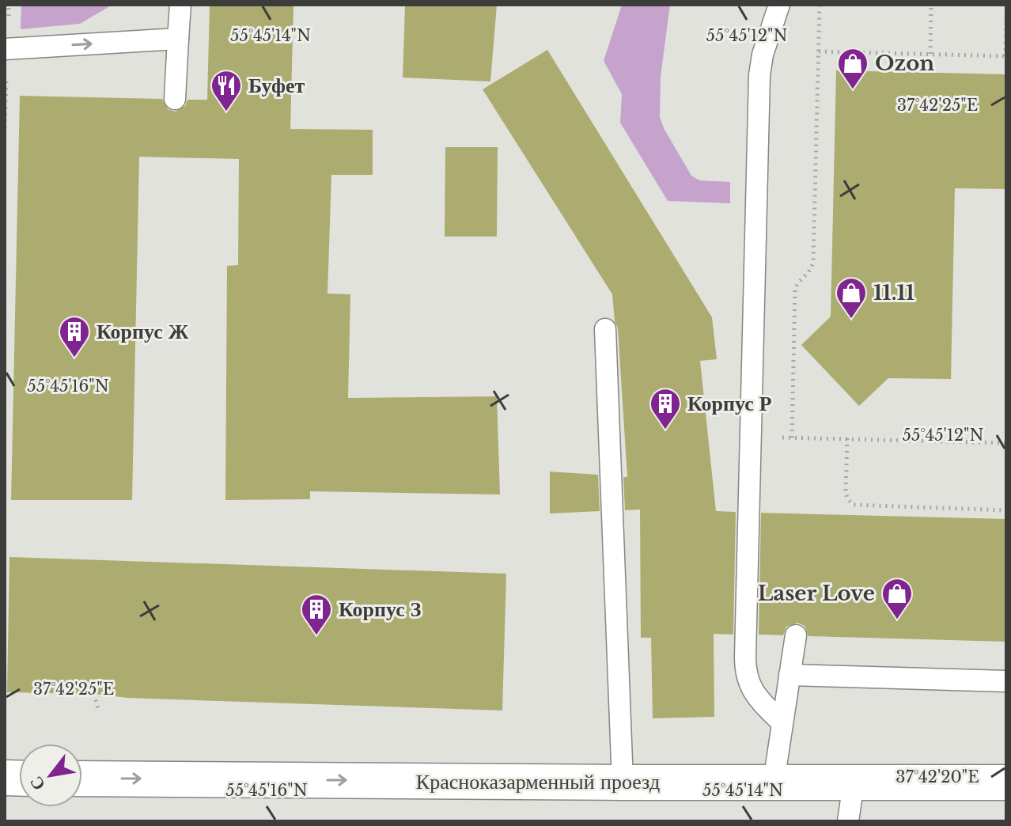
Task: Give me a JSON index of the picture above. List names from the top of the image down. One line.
{"streets":{"street":["Красноказарменный проезд"]},"one_way":["Красноказарменный проезд"],"places":{"shop":["Ozon","11.11","Laser Love"],"restaurant":["Буфет"],"building":["Корпус Ж","Корпус Р","Корпус З"]},"north":"bottom left","coordinates":["55°45'14\"N","55°45'12\"N","37°42'25\"E","55°45'16\"N","37°42'20\"E"]}
